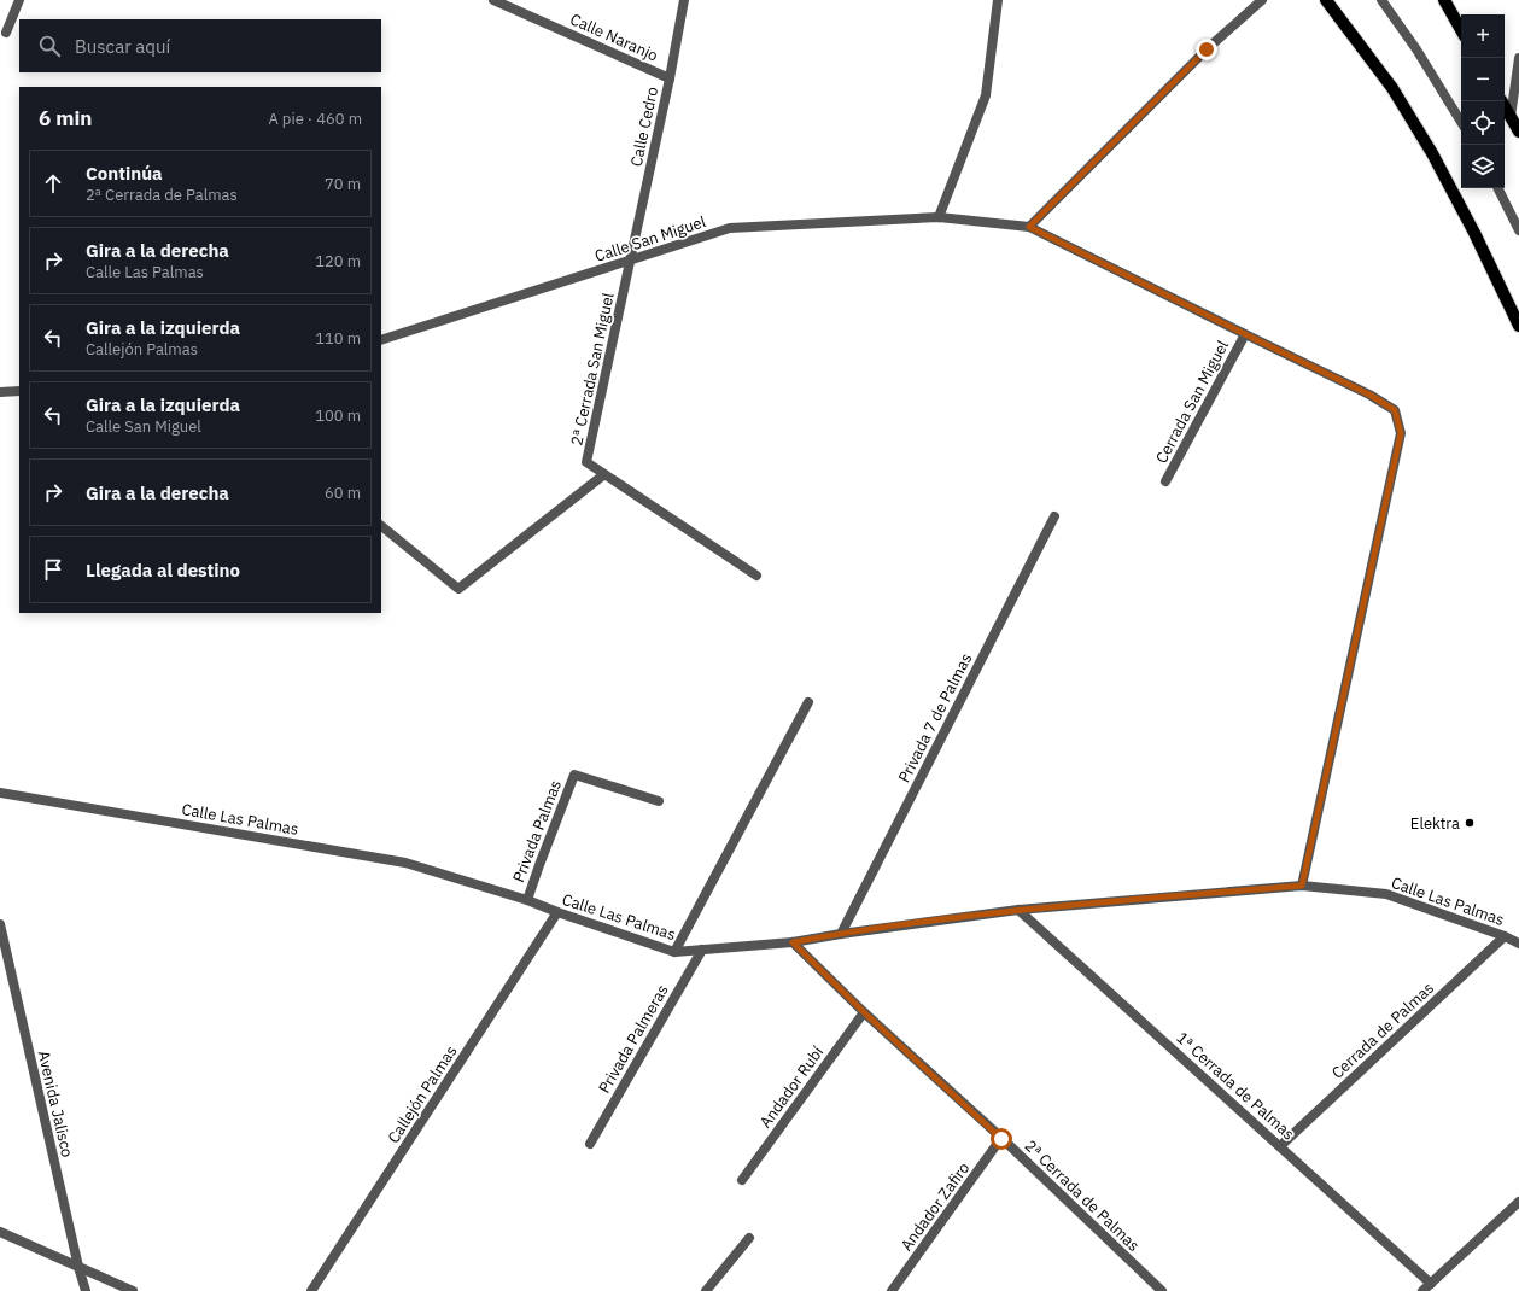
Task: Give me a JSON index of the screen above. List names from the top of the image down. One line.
{"streets":{"street":["Calle Naranjo","Calle Cedro","Calle San Miguel","2ª Cerrada San Miguel","Cerrada San Miguel","Privada 7 de Palmas","Calle Las Palmas","Privada Palmas","Cerrada de Palmas","Privada Palmeras","1ª Cerrada de Palmas","Andador Rubí","Callejón Palmas","Avenida Jalisco","2ª Cerrada de Palmas","Andador Zafiro"]},"crossings":[["Calle Naranjo","Calle Cedro"],["Calle Cedro","Calle San Miguel"],["Calle Cedro","2ª Cerrada San Miguel"],["Calle San Miguel","2ª Cerrada San Miguel"],["Calle San Miguel","Cerrada San Miguel"],["Calle San Miguel","Calle Las Palmas"],["Privada 7 de Palmas","Calle Las Palmas"],["Calle Las Palmas","Privada Palmas"],["Calle Las Palmas","Cerrada de Palmas"],["Calle Las Palmas","Privada Palmeras"],["Calle Las Palmas","1ª Cerrada de Palmas"],["Calle Las Palmas","Callejón Palmas"],["Calle Las Palmas","2ª Cerrada de Palmas"],["Cerrada de Palmas","1ª Cerrada de Palmas"],["Andador Rubí","2ª Cerrada de Palmas"],["2ª Cerrada de Palmas","Andador Zafiro"]],"places":["Elektra"],"page":{"map_buttons":["+","−"],"search":"Buscar aquí","heading":["6 min","A pie · 460 m"],"list":[["Continúa","2ª Cerrada de Palmas","70 m"],["Gira a la derecha","Calle Las Palmas","120 m"],["Gira a la izquierda","Callejón Palmas","110 m"],["Gira a la izquierda","Calle San Miguel","100 m"],["Gira a la derecha","60 m"],"Llegada al destino"]}}
